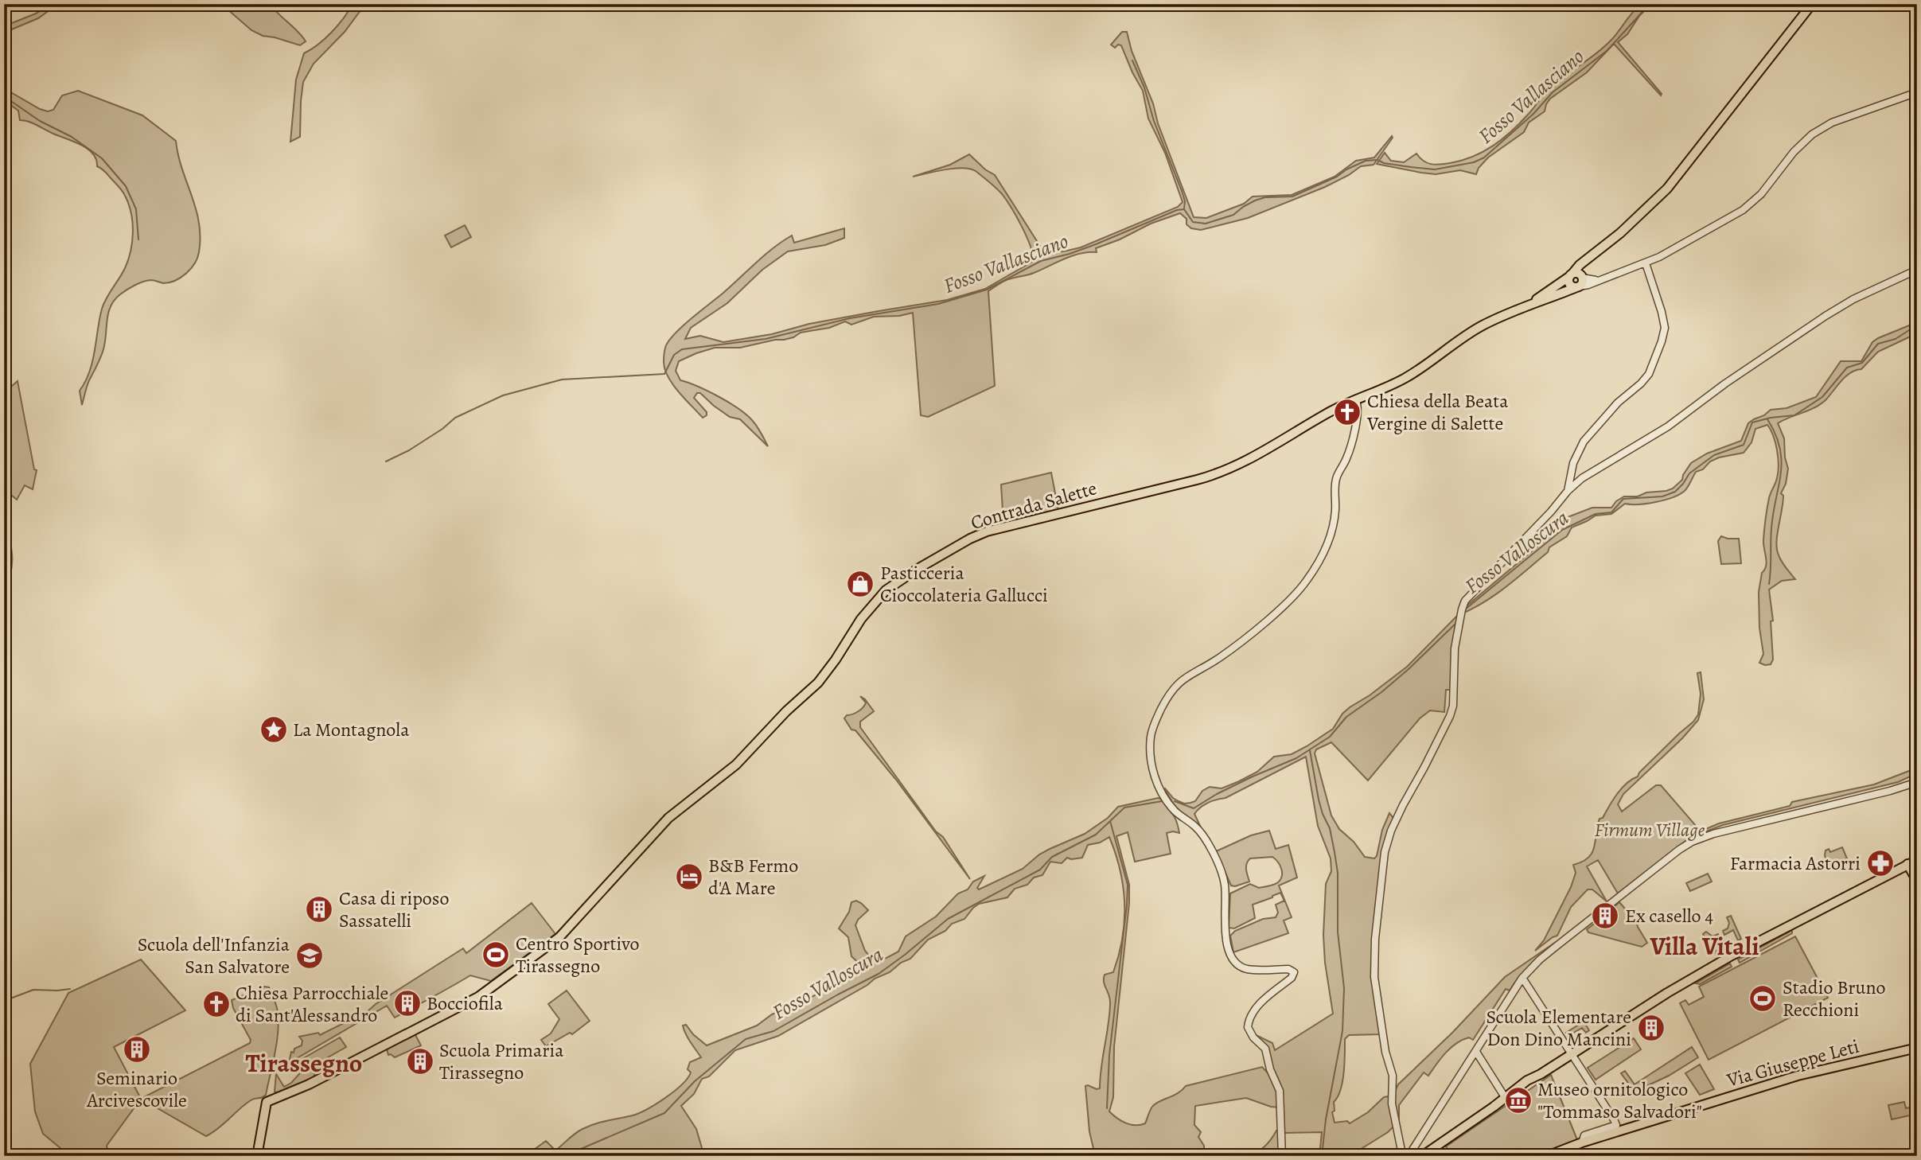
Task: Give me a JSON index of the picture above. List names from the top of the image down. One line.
{"streets":{"main road":["Contrada Salette","Via Giuseppe Leti"]},"districts":["Villa Vitali","Tirassegno"],"water":["Fosso Vallasciano","Fosso Valloscura"],"parks":["Firmum Village"],"places":{"church":["Chiesa della Beata Vergine di Salette","Chiesa Parrocchiale di Sant'Alessandro"],"shop":["Pasticceria Cioccolateria Gallucci"],"place":["La Montagnola"],"pharmacy":["Farmacia Astorri"],"hotel":["B&B Fermo d'A Mare"],"building":["Casa di riposo Sassatelli","Ex casello 4","Bocciofila","Scuola Elementare Don Dino Mancini","Seminario Arcivescovile","Scuola Primaria Tirassegno"],"sports":["Centro Sportivo Tirassegno","Stadio Bruno Recchioni"],"school or university":["Scuola dell'Infanzia San Salvatore"],"museum":["Museo ornitologico \"Tommaso Salvadori\""]}}
